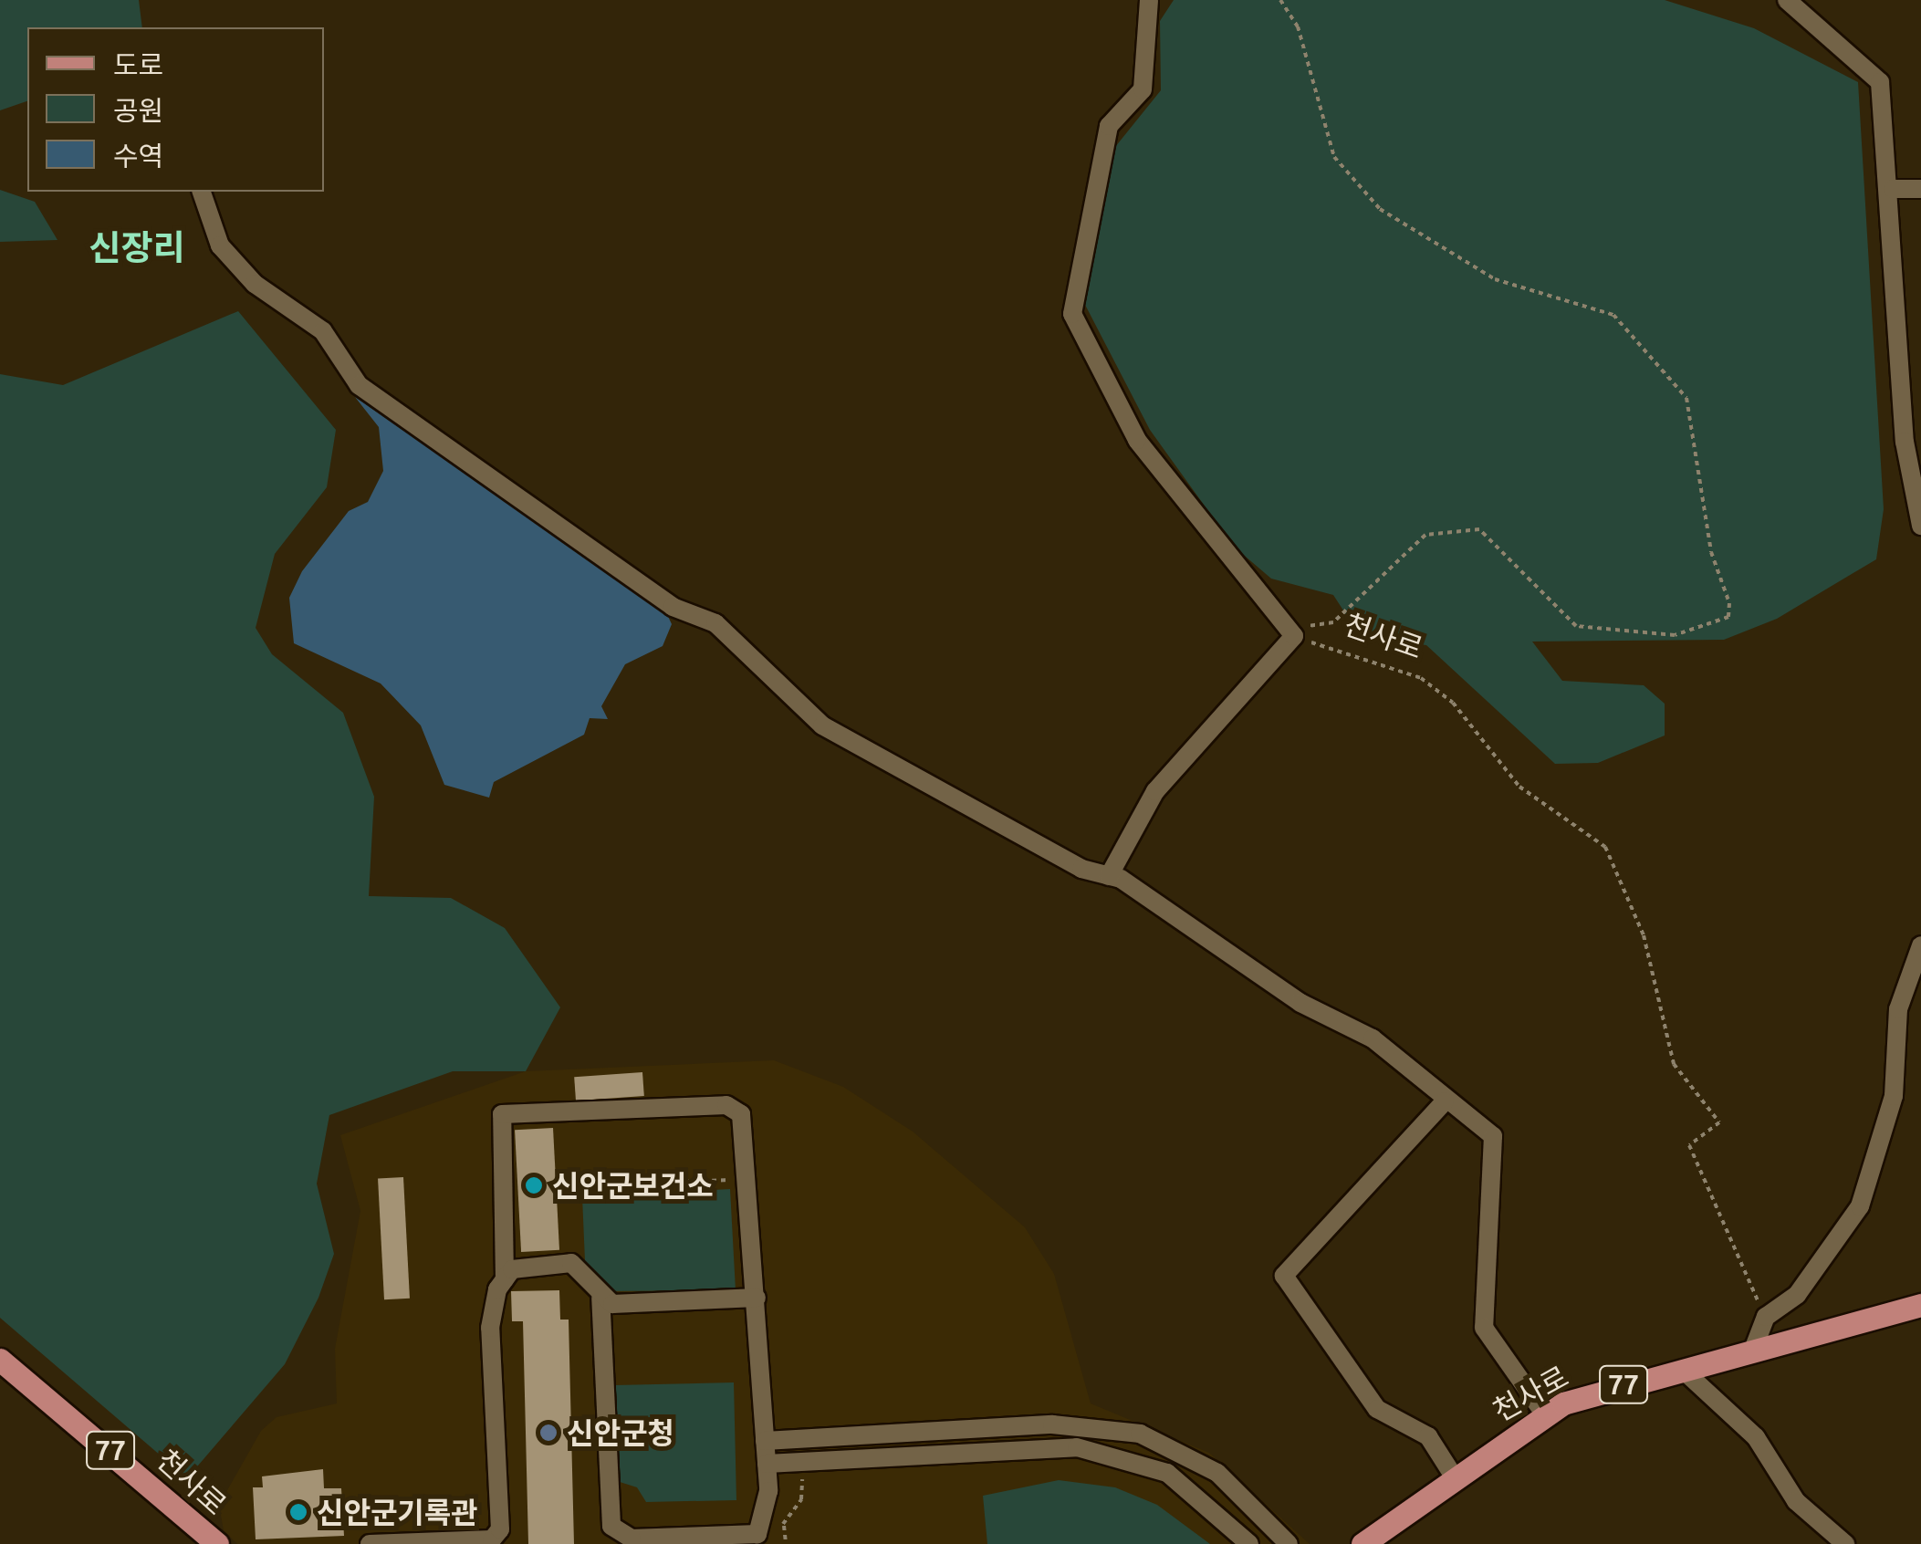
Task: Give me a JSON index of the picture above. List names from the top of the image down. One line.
{"streets":{"main road":["천사로","77"]},"districts":["신장리"],"places":["신안군보건소","신안군청","신안군기록관"],"legend":["도로","공원","수역"]}
